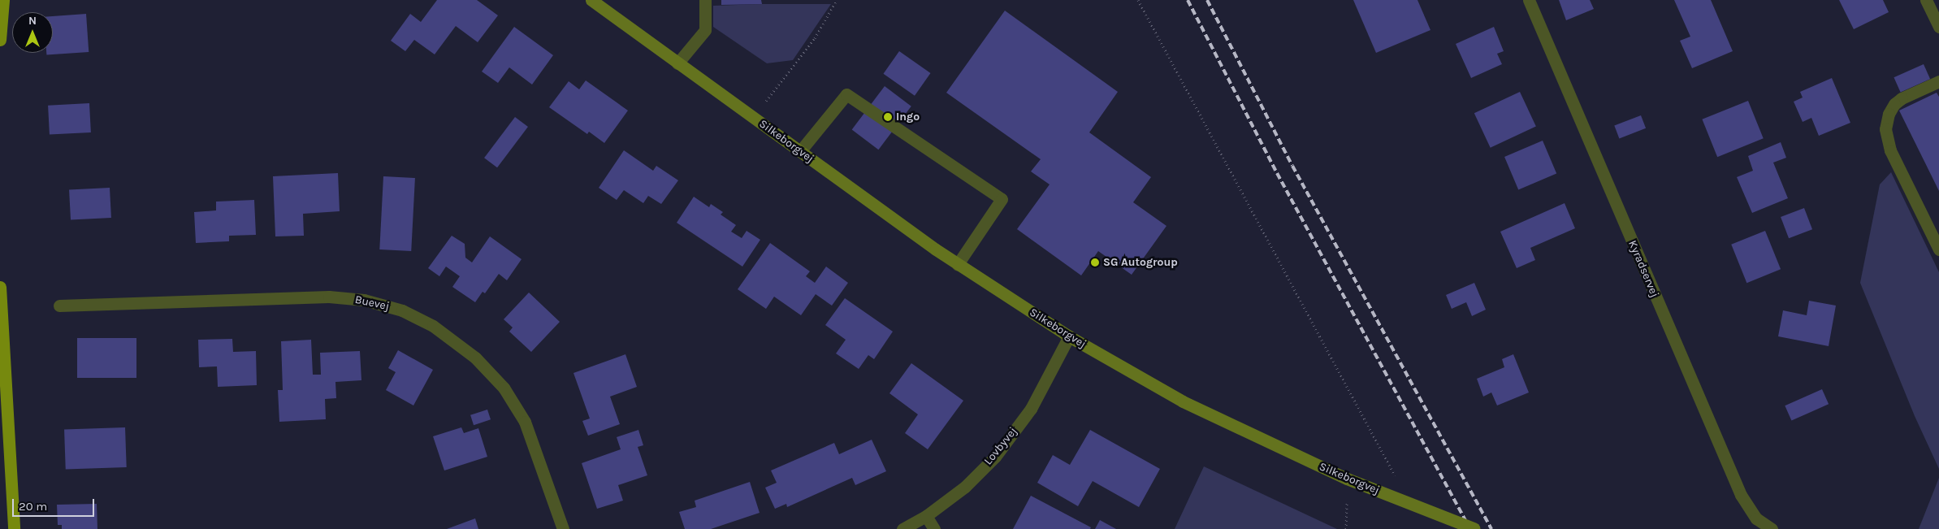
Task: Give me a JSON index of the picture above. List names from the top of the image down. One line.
{"streets":{"main road":["Silkeborgvej"],"street":["Kyradservej","Buevej","Lovbyvej"]},"crossings":[["Silkeborgvej","Lovbyvej"]],"places":["Ingo","SG Autogroup"],"scale_bar":"20 m","north":"top"}
